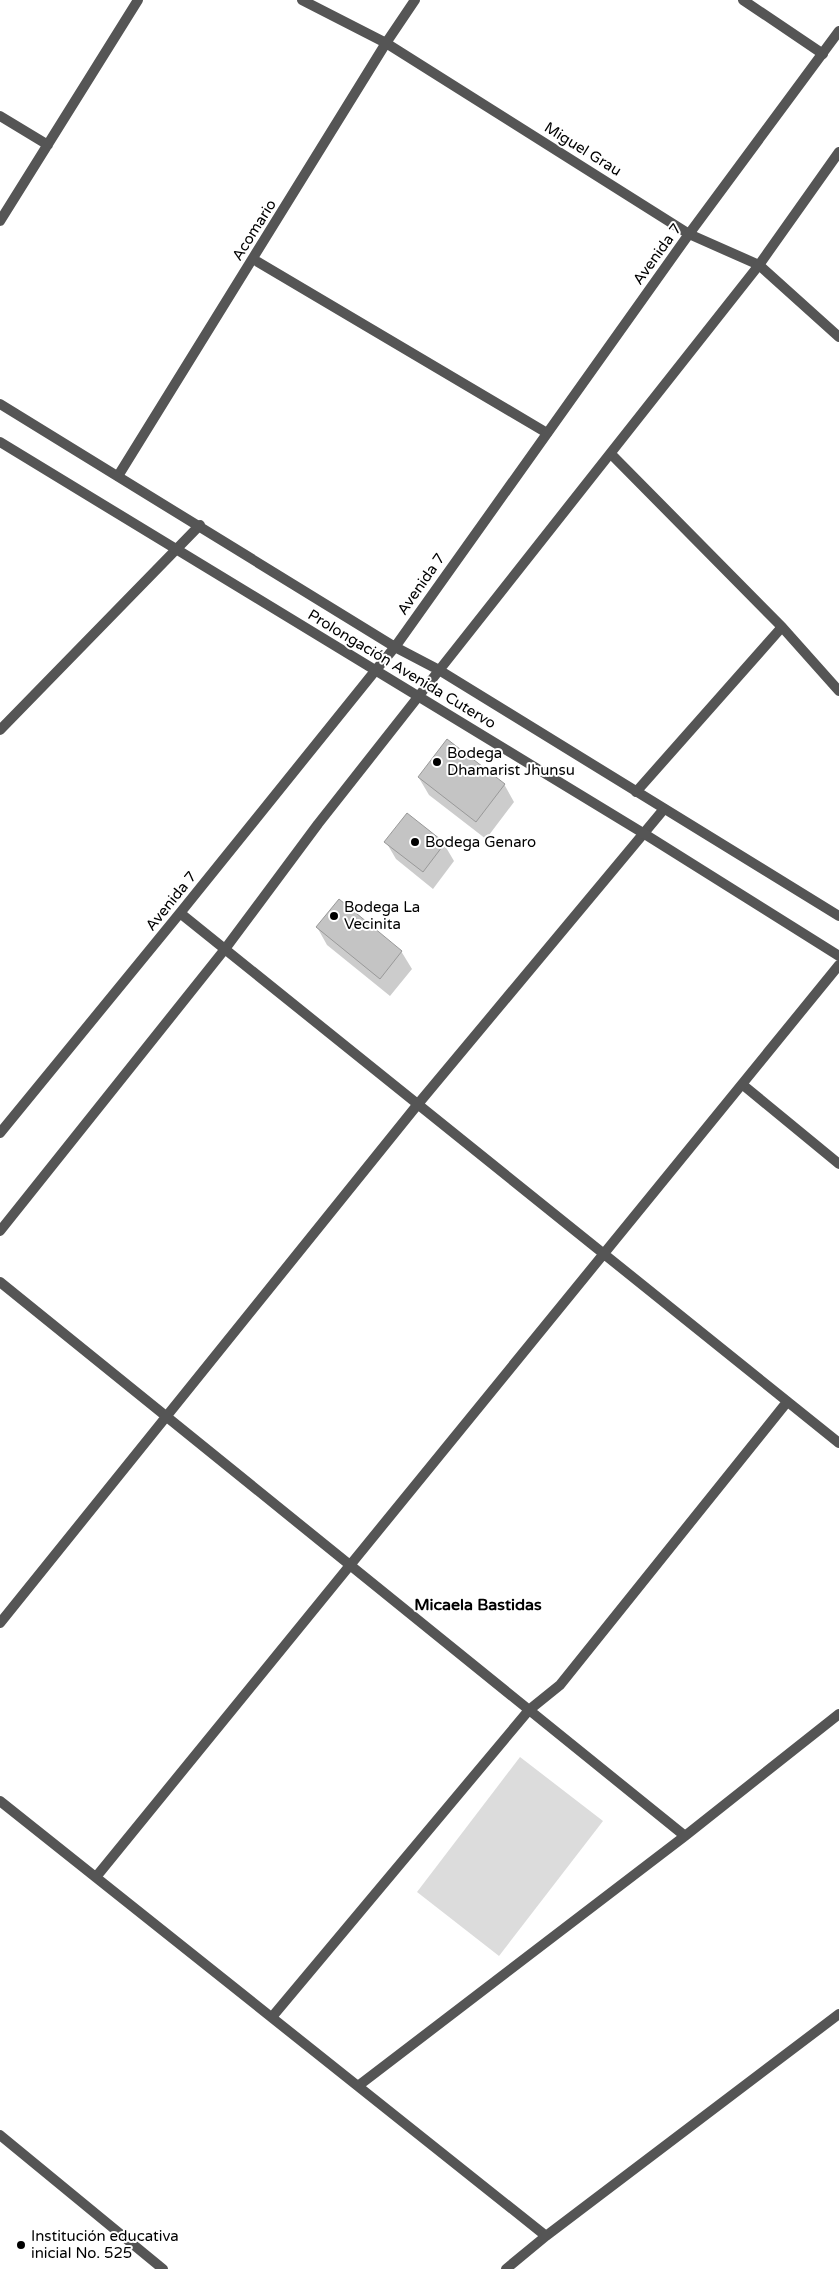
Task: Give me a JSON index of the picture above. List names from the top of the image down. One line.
{"streets":{"street":["Miguel Grau","Acomario","Avenida 7","Prolongación Avenida Cutervo"]},"crossings":[["Miguel Grau","Acomario"],["Miguel Grau","Avenida 7"],["Acomario","Prolongación Avenida Cutervo"],["Avenida 7","Prolongación Avenida Cutervo"]],"districts":["Micaela Bastidas"],"places":["Bodega Dhamarist Jhunsu","Bodega Genaro","Bodega La Vecinita","Institución educativa inicial No. 525"]}
